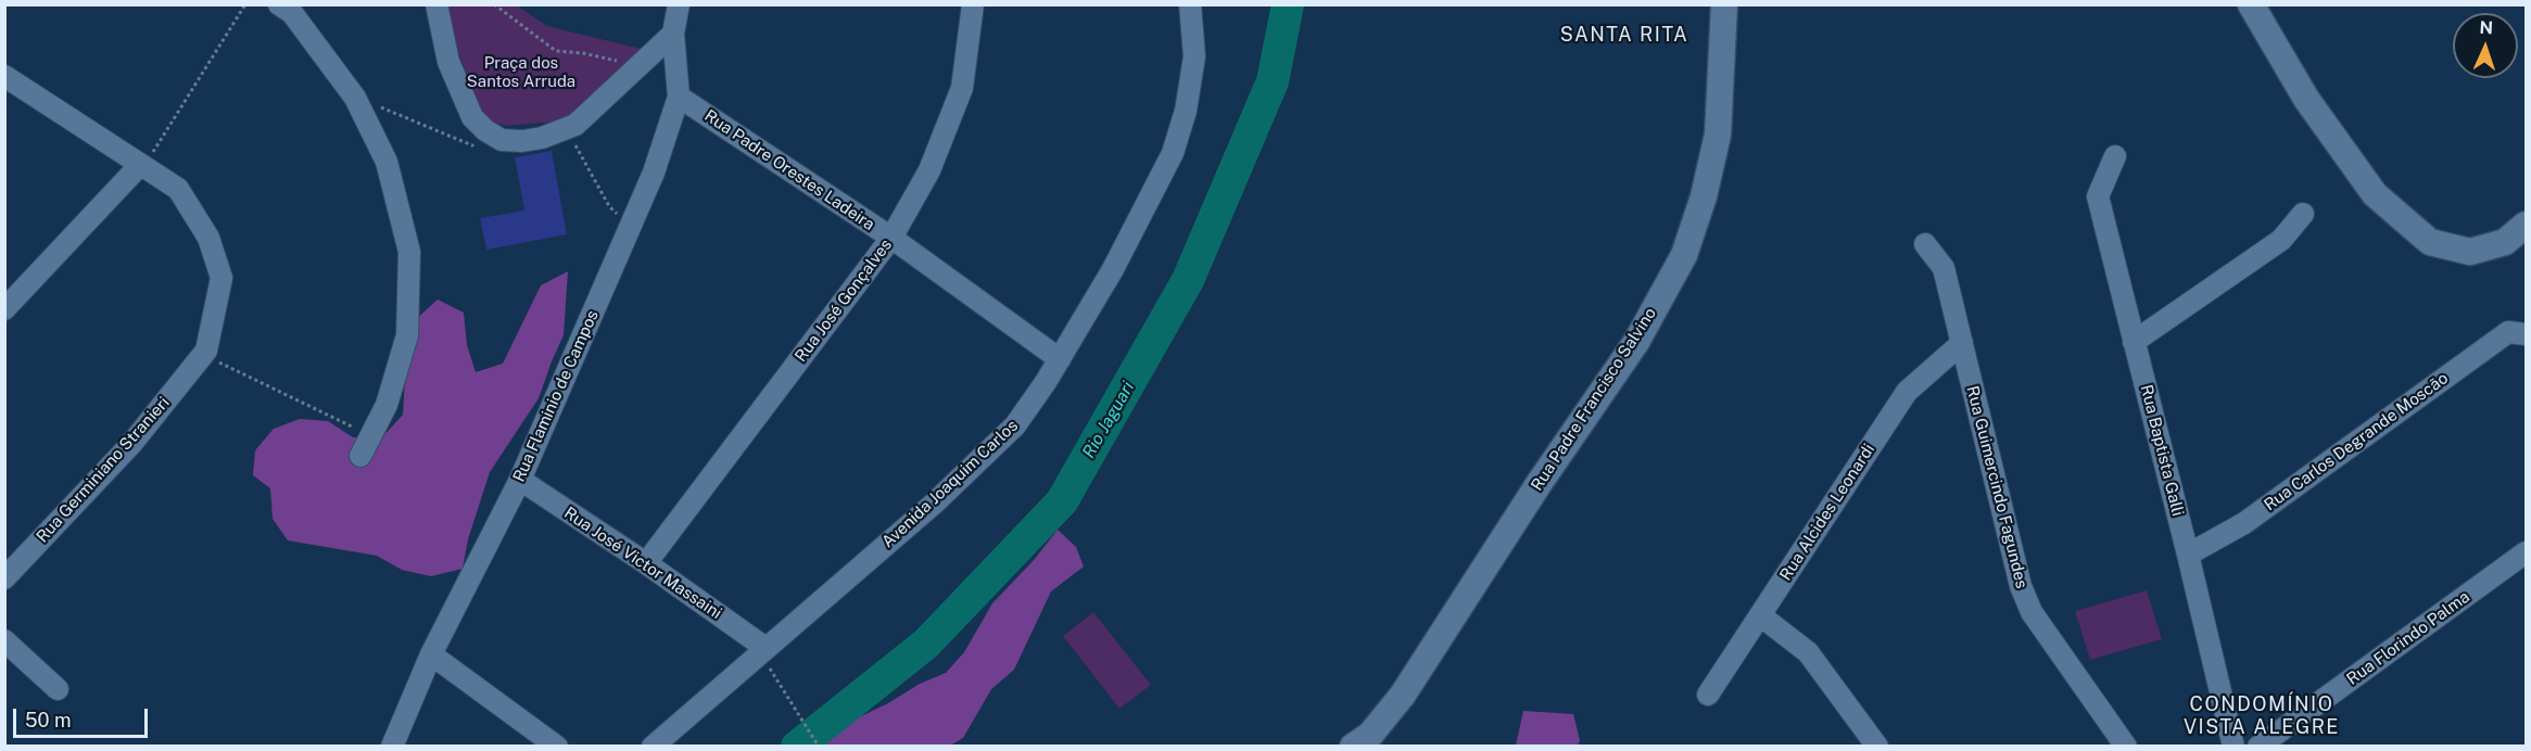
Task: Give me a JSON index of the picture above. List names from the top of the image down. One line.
{"streets":{"street":["Rua Padre Orestes Ladeira","Rua José Gonçalves","Rua Flaminio de Campos","Rua Padre Francisco Salvino","Rua Carlos Degrande Moscão","Rua Baptista Galli","Rua Germiniano Stranieri","Avenida Joaquim Carlos","Rua Guimercindo Fagundes","Rua Alcides Leonardi","Rua José Victor Massaini","Rua Florindo Palma"]},"crossings":[["Rua Padre Orestes Ladeira","Rua José Gonçalves"],["Rua Padre Orestes Ladeira","Rua Flaminio de Campos"],["Rua Padre Orestes Ladeira","Avenida Joaquim Carlos"],["Rua José Gonçalves","Rua José Victor Massaini"],["Rua Flaminio de Campos","Rua José Victor Massaini"],["Rua Carlos Degrande Moscão","Rua Baptista Galli"],["Avenida Joaquim Carlos","Rua José Victor Massaini"],["Rua Guimercindo Fagundes","Rua Alcides Leonardi"]],"districts":["SANTA RITA","CONDOMÍNIO VISTA ALEGRE"],"water":["Rio Jaguari"],"parks":["Praça dos Santos Arruda"],"scale_bar":"50 m","north":"top"}
